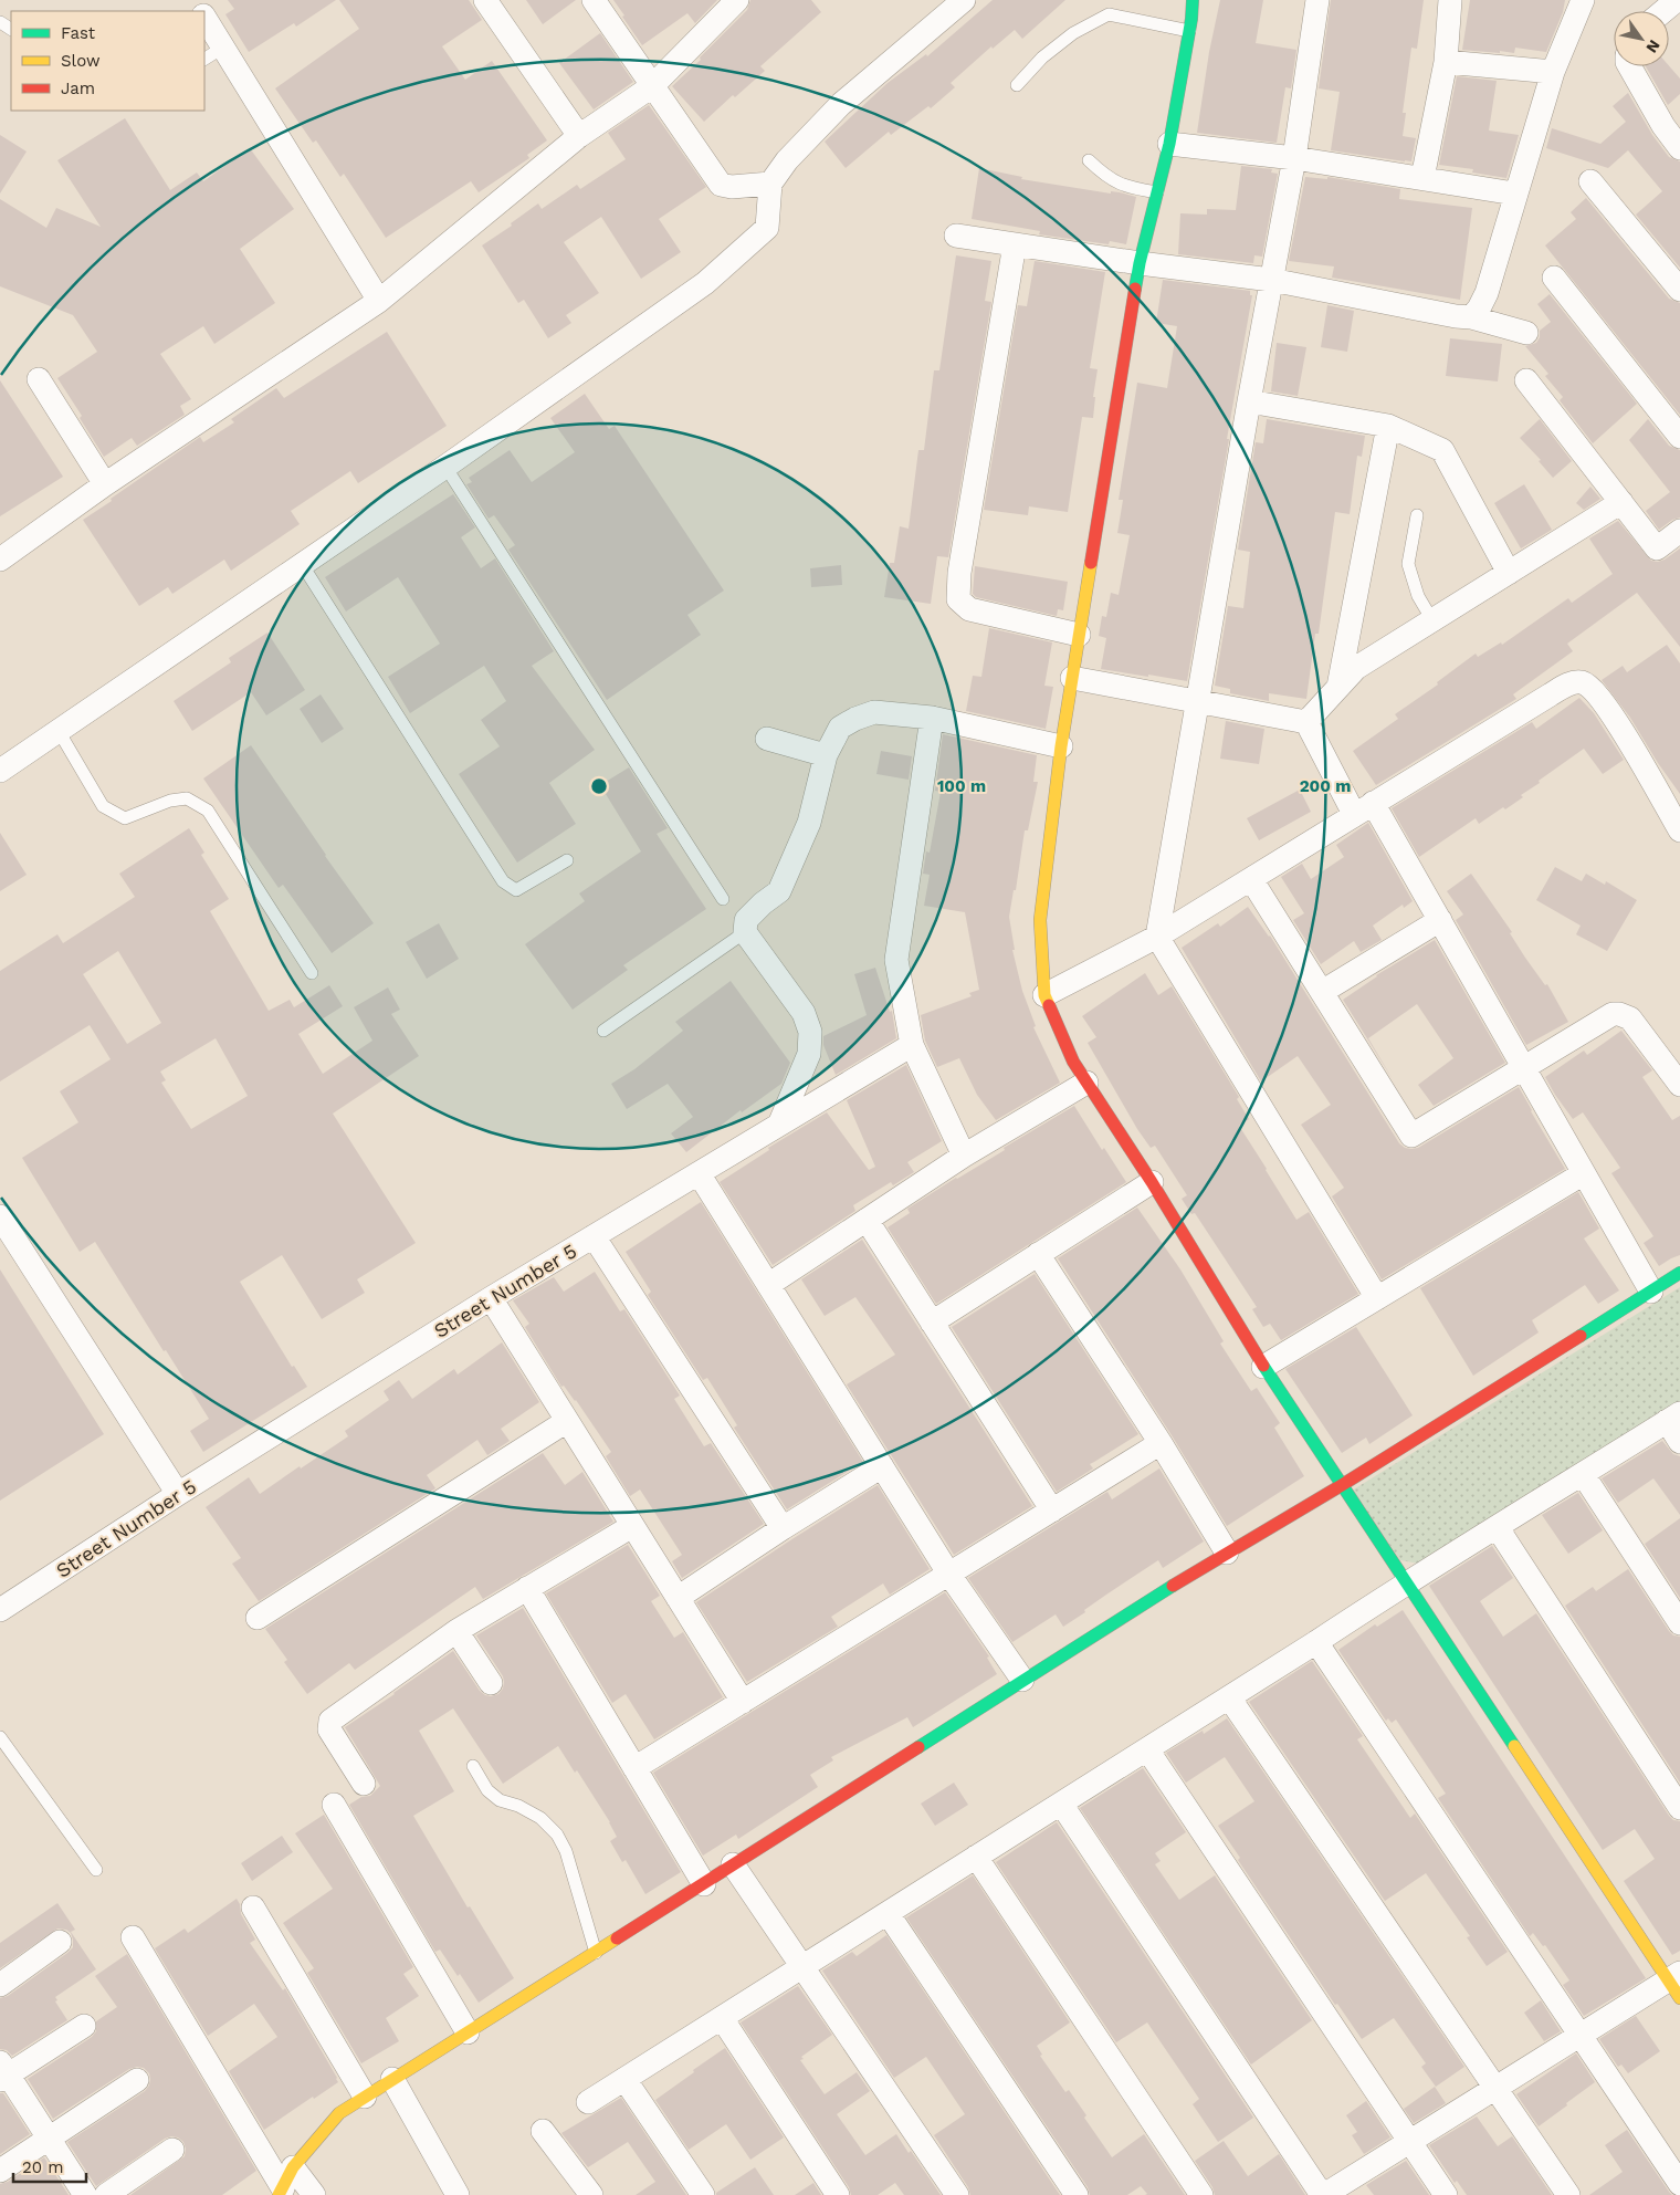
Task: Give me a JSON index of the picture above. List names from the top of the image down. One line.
{"streets":{"street":["Street Number 5"]},"legend":["Fast","Slow","Jam"],"scale_bar":"20 m","north":"bottom right","rings":["100 m","200 m"]}
